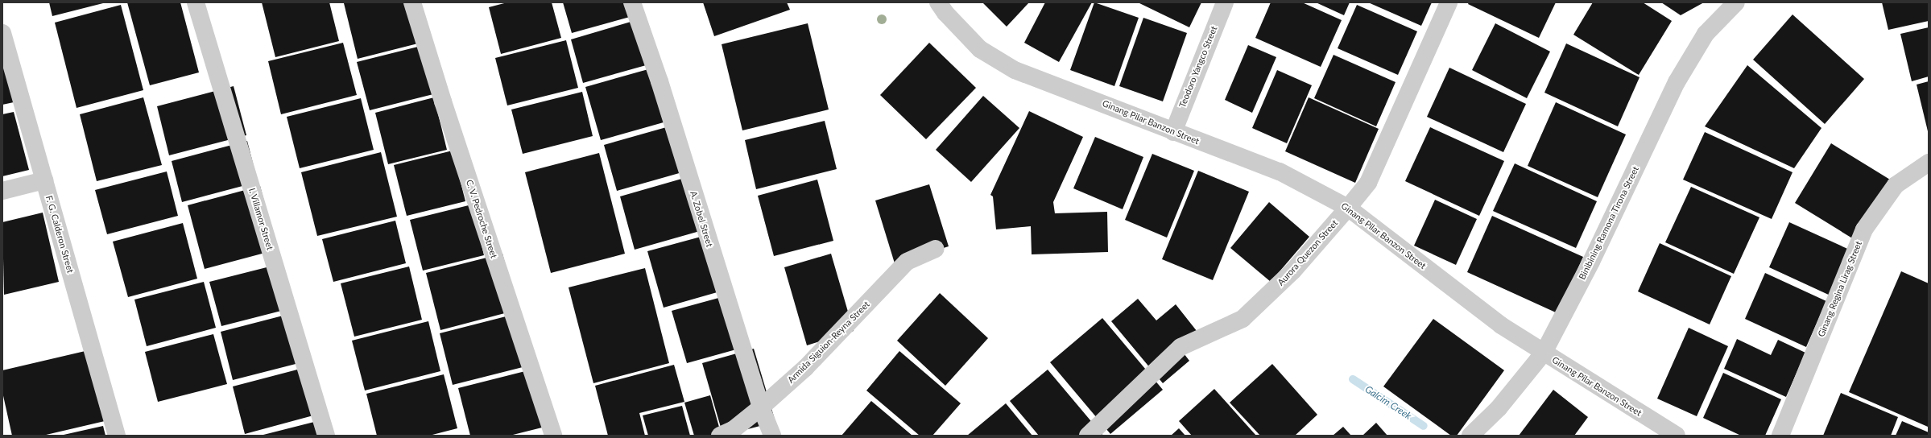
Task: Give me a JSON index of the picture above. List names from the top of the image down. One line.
{"streets":{"street":["Teodoro Yangco Street","Ginang Pilar Banzon Street","I. Villamor Street","C. V. Pedroche Street","A. Zobel Street","Binibining Ramona Tirona Street","F. G. Calderon Street","Aurora Quezon Street","Ginang Regina Lirag Street","Armida Siguion-Reyna Street"]},"crossings":[["Teodoro Yangco Street","Ginang Pilar Banzon Street"],["Ginang Pilar Banzon Street","Binibining Ramona Tirona Street"],["Ginang Pilar Banzon Street","Aurora Quezon Street"],["A. Zobel Street","Armida Siguion-Reyna Street"]],"water":["Galcim Creek"]}
